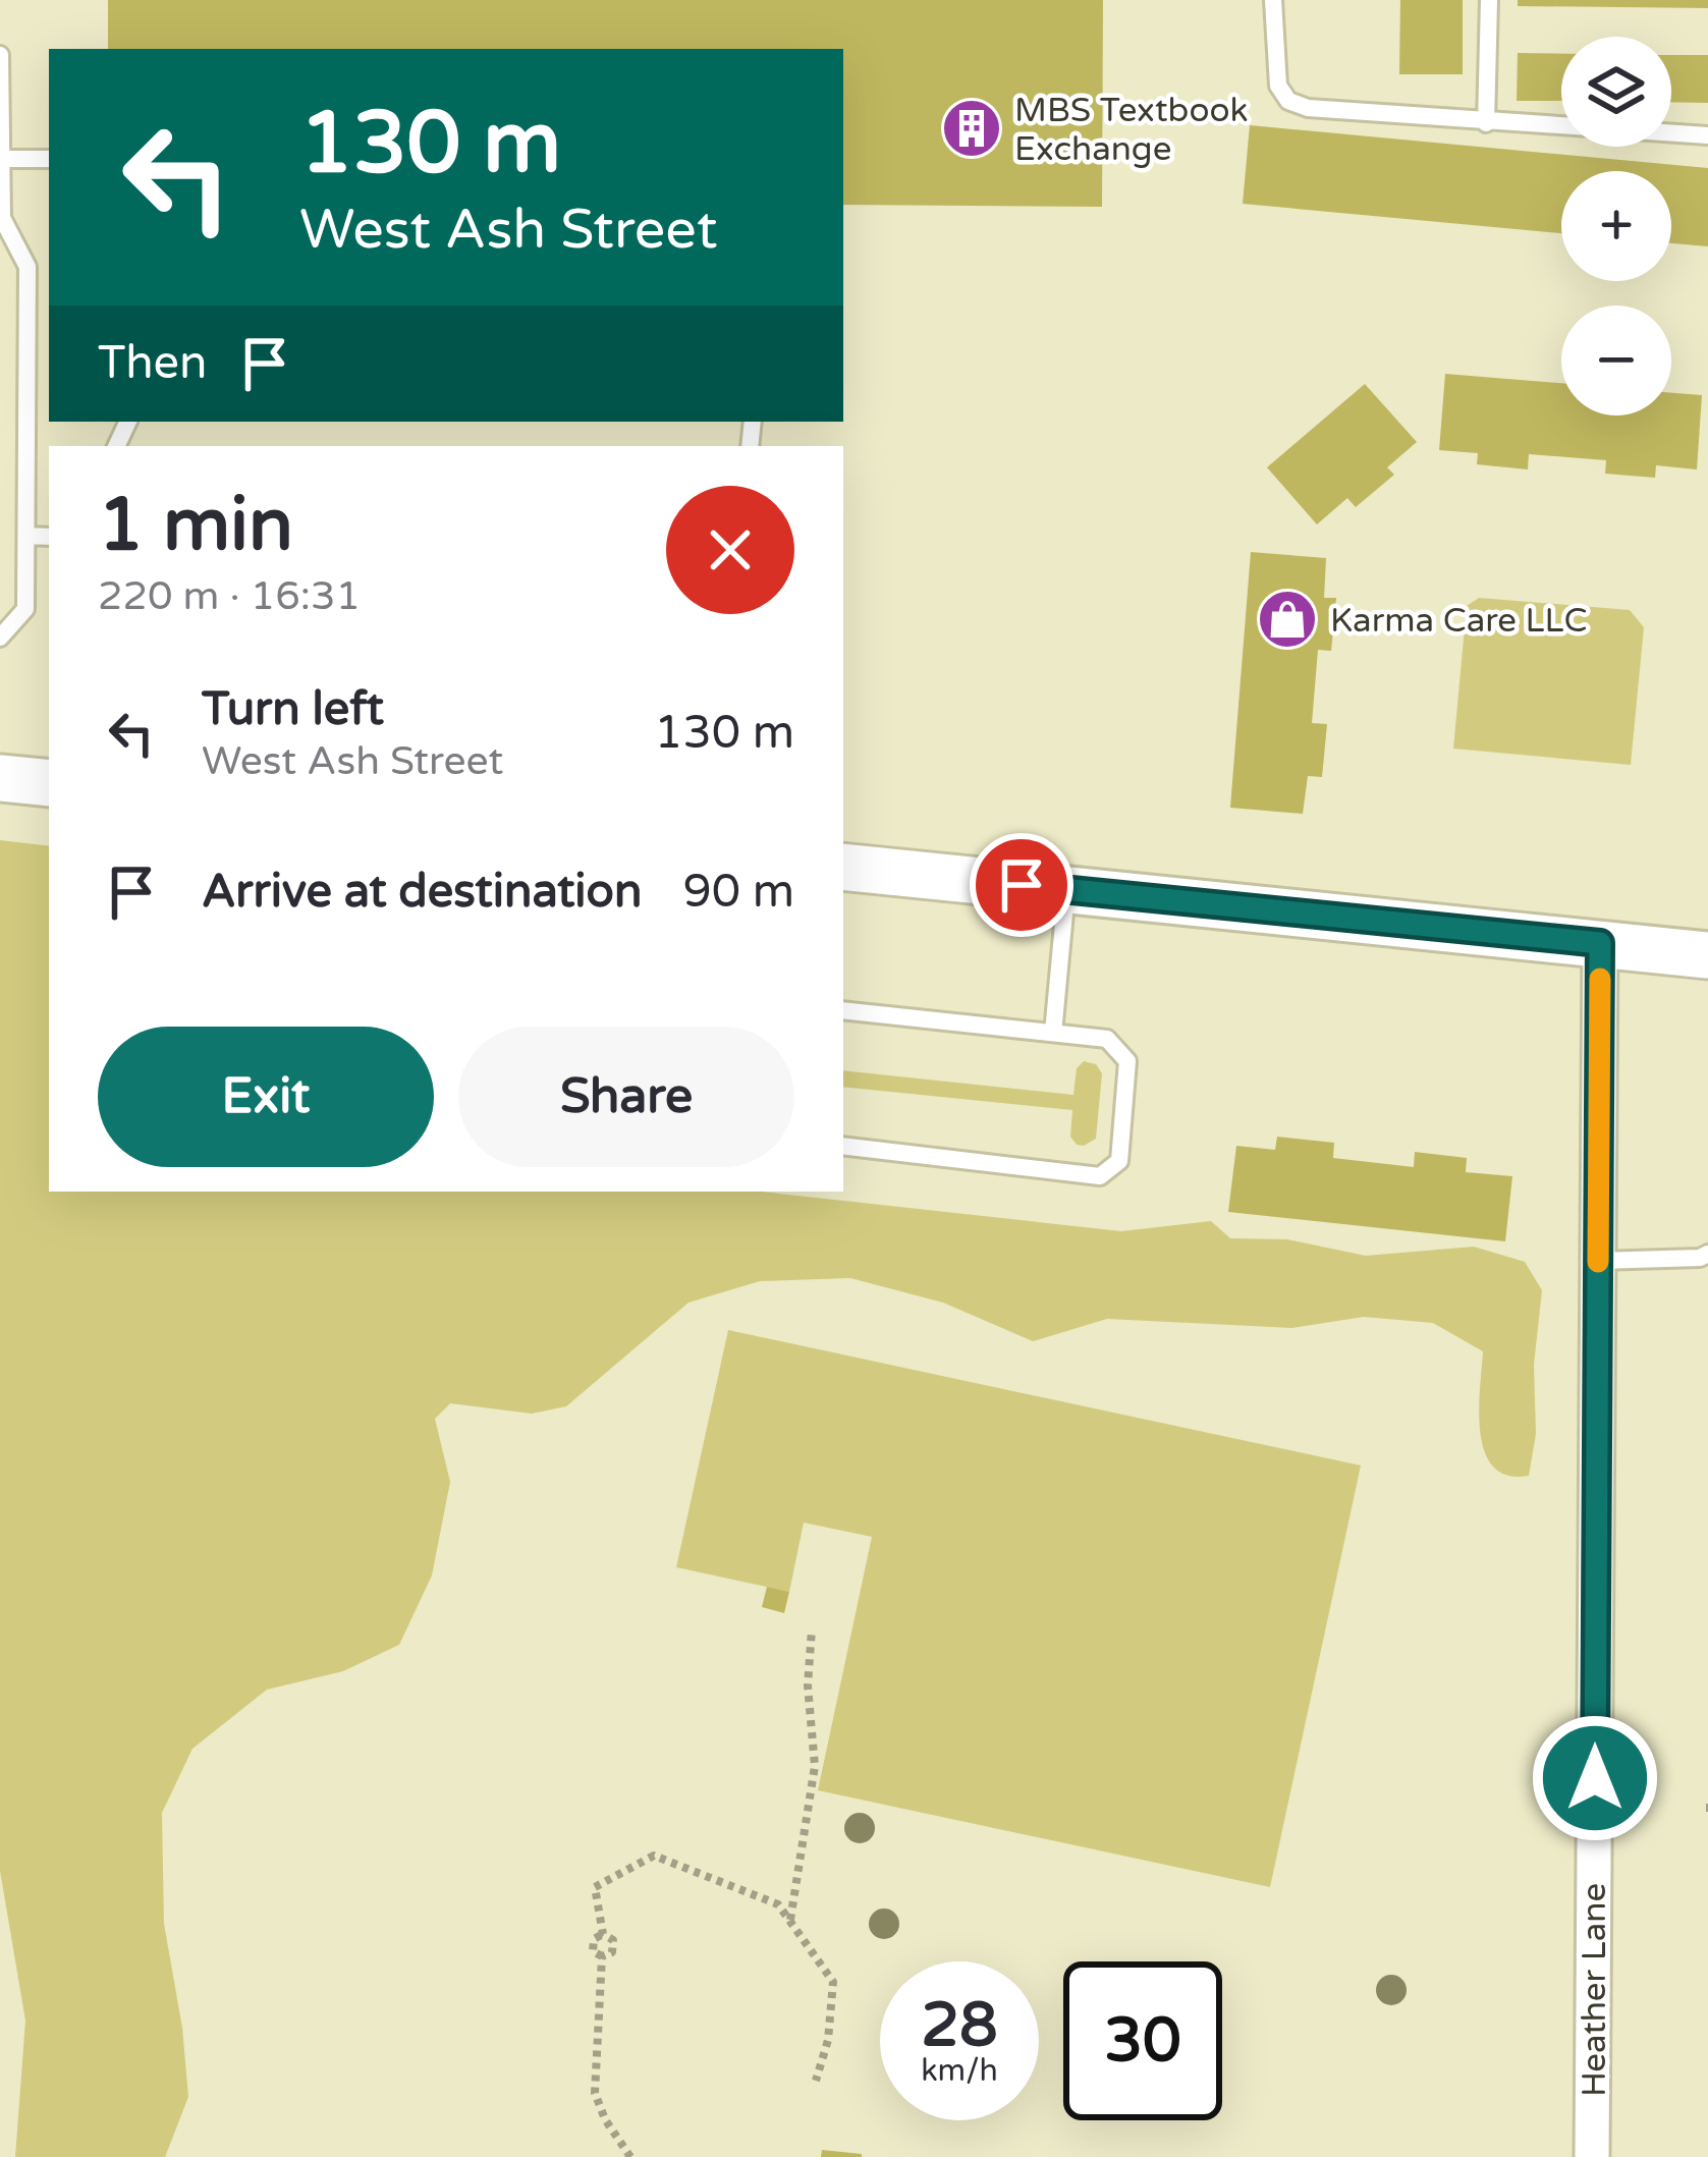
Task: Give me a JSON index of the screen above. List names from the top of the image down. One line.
{"streets":{"street":["Heather Lane"]},"places":{"building":["MBS Textbook Exchange"],"shop":["Karma Care LLC"]},"page":{"map_buttons":["+","−"],"turn":["130 m","West Ash Street"],"then":"Then","heading":["1 min","220 m · 16:31"],"list":[{"name":"Turn left","note":"West Ash Street","value":"130 m"},{"name":"Arrive at destination","value":"90 m"}],"buttons":["Exit","Share"],"speed":"28 km/h","limit":"30"}}
